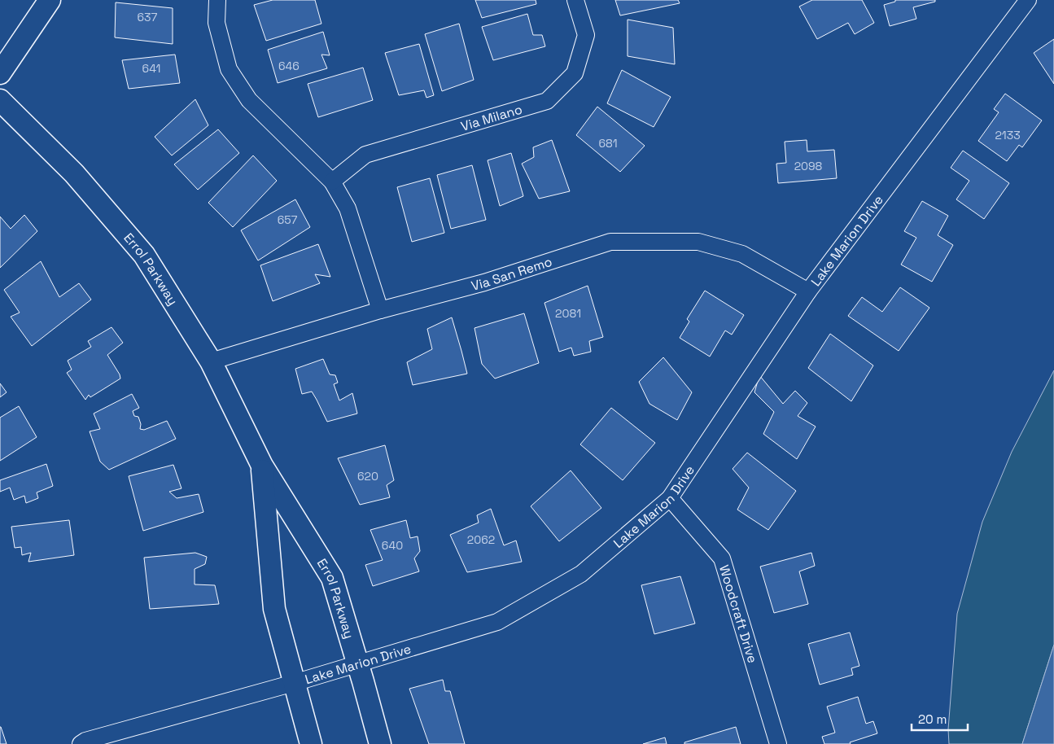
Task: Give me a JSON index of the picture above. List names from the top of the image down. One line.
{"streets":{"street":["Via Milano","Lake Marion Drive","Errol Parkway","Via San Remo","Woodcraft Drive"]},"crossings":[["Lake Marion Drive","Errol Parkway"],["Lake Marion Drive","Via San Remo"],["Lake Marion Drive","Woodcraft Drive"],["Errol Parkway","Via San Remo"]],"house_numbers":["637","646","641","2133","681","2098","657","2081","620","2062","640"],"scale_bar":"20 m"}
